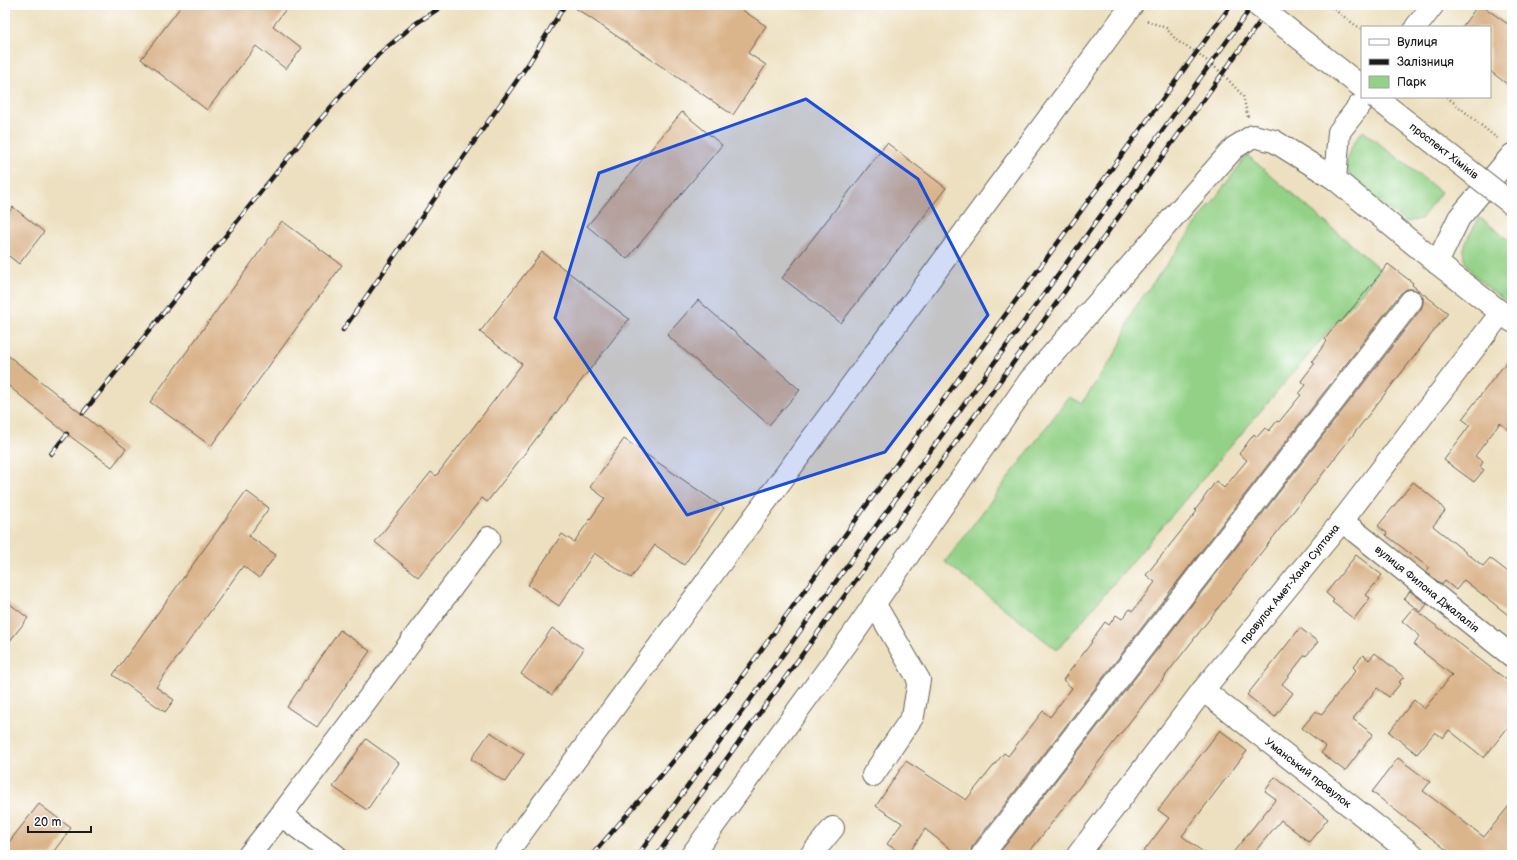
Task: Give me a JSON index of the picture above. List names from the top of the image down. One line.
{"streets":{"street":["проспект Хіміків","провулок Амет-Хана Султана","вулиця Филона Джалалія","Уманський провулок"]},"crossings":[["провулок Амет-Хана Султана","вулиця Филона Джалалія"],["провулок Амет-Хана Султана","Уманський провулок"]],"legend":["Вулиця","Залізниця","Парк"],"scale_bar":"20 m"}
